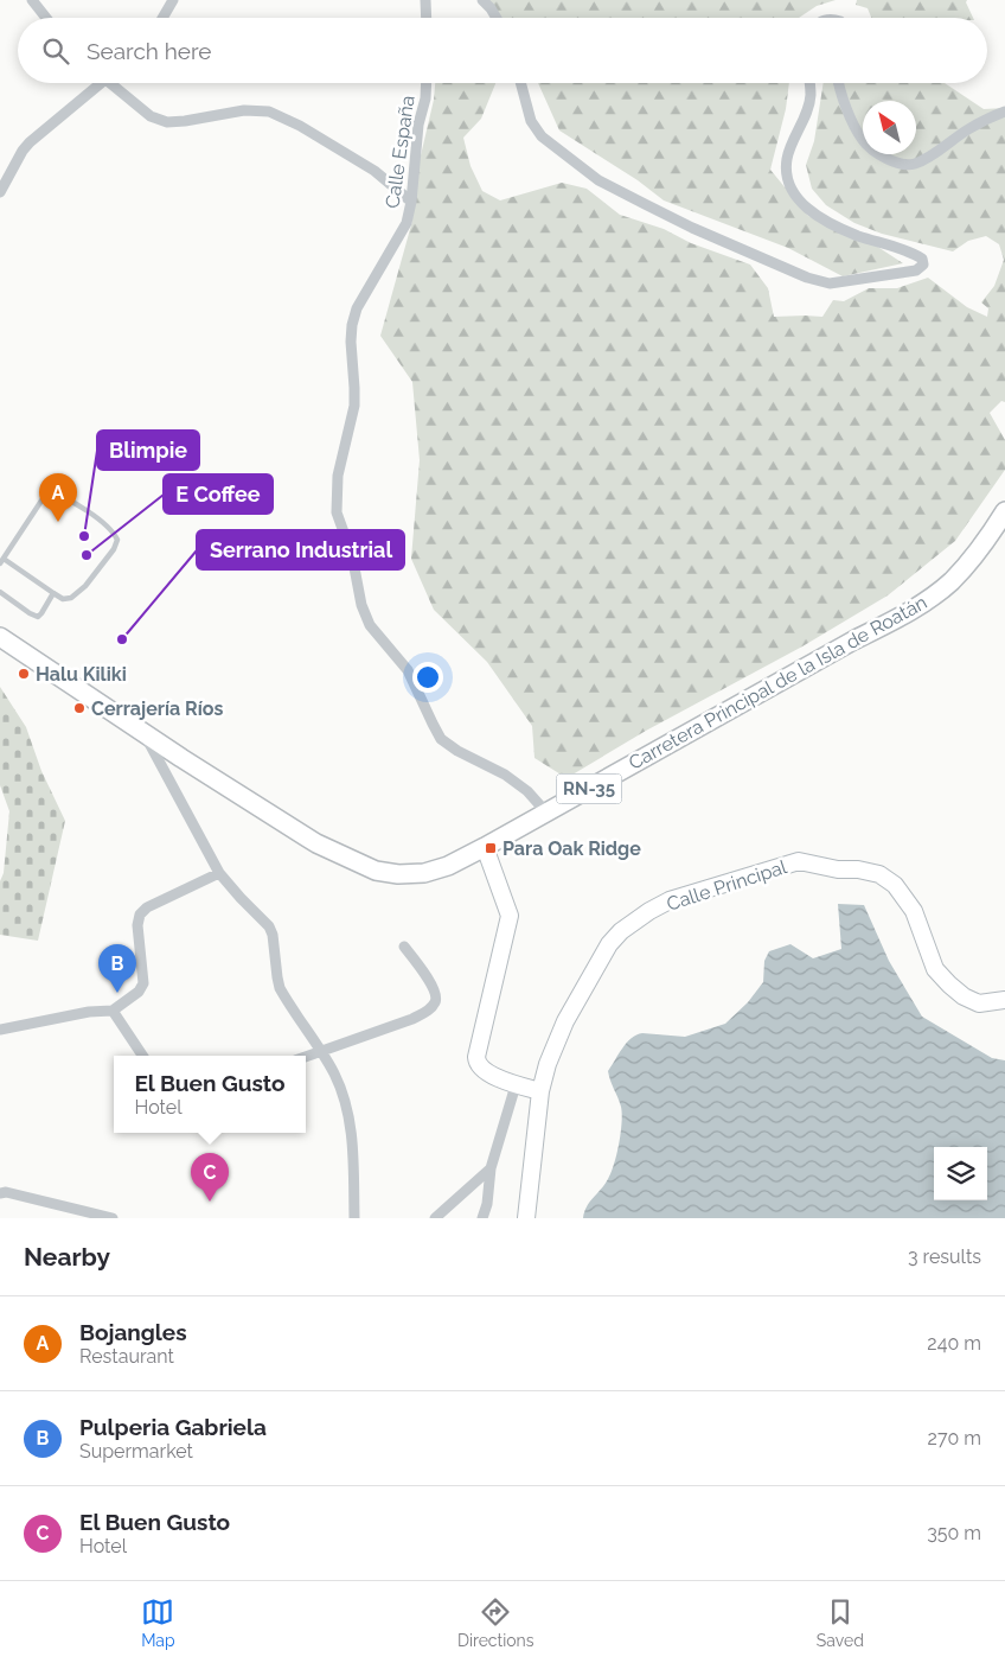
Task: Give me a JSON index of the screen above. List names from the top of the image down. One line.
{"streets":{"main road":["Carretera Principal de la Isla de Roatán","RN-35"],"street":["Calle España","Calle Principal"]},"crossings":[["Calle España","Carretera Principal de la Isla de Roatán"]],"places":{"other":["Blimpie","E Coffee","Serrano Industrial","Halu Kiliki","Cerrajería Ríos"],"transit":["Para Oak Ridge"]},"north":"top left","page":{"search":"Search here","pins":["A","B","C"],"popup":["El Buen Gusto","Hotel"],"heading":["Nearby","3 results"],"list":[{"mark":"A","name":"Bojangles","note":"Restaurant","value":"240 m"},{"mark":"B","name":"Pulperia Gabriela","note":"Supermarket","value":"270 m"},{"mark":"C","name":"El Buen Gusto","note":"Hotel","value":"350 m"}],"nav":["Map","Directions","Saved"]}}
